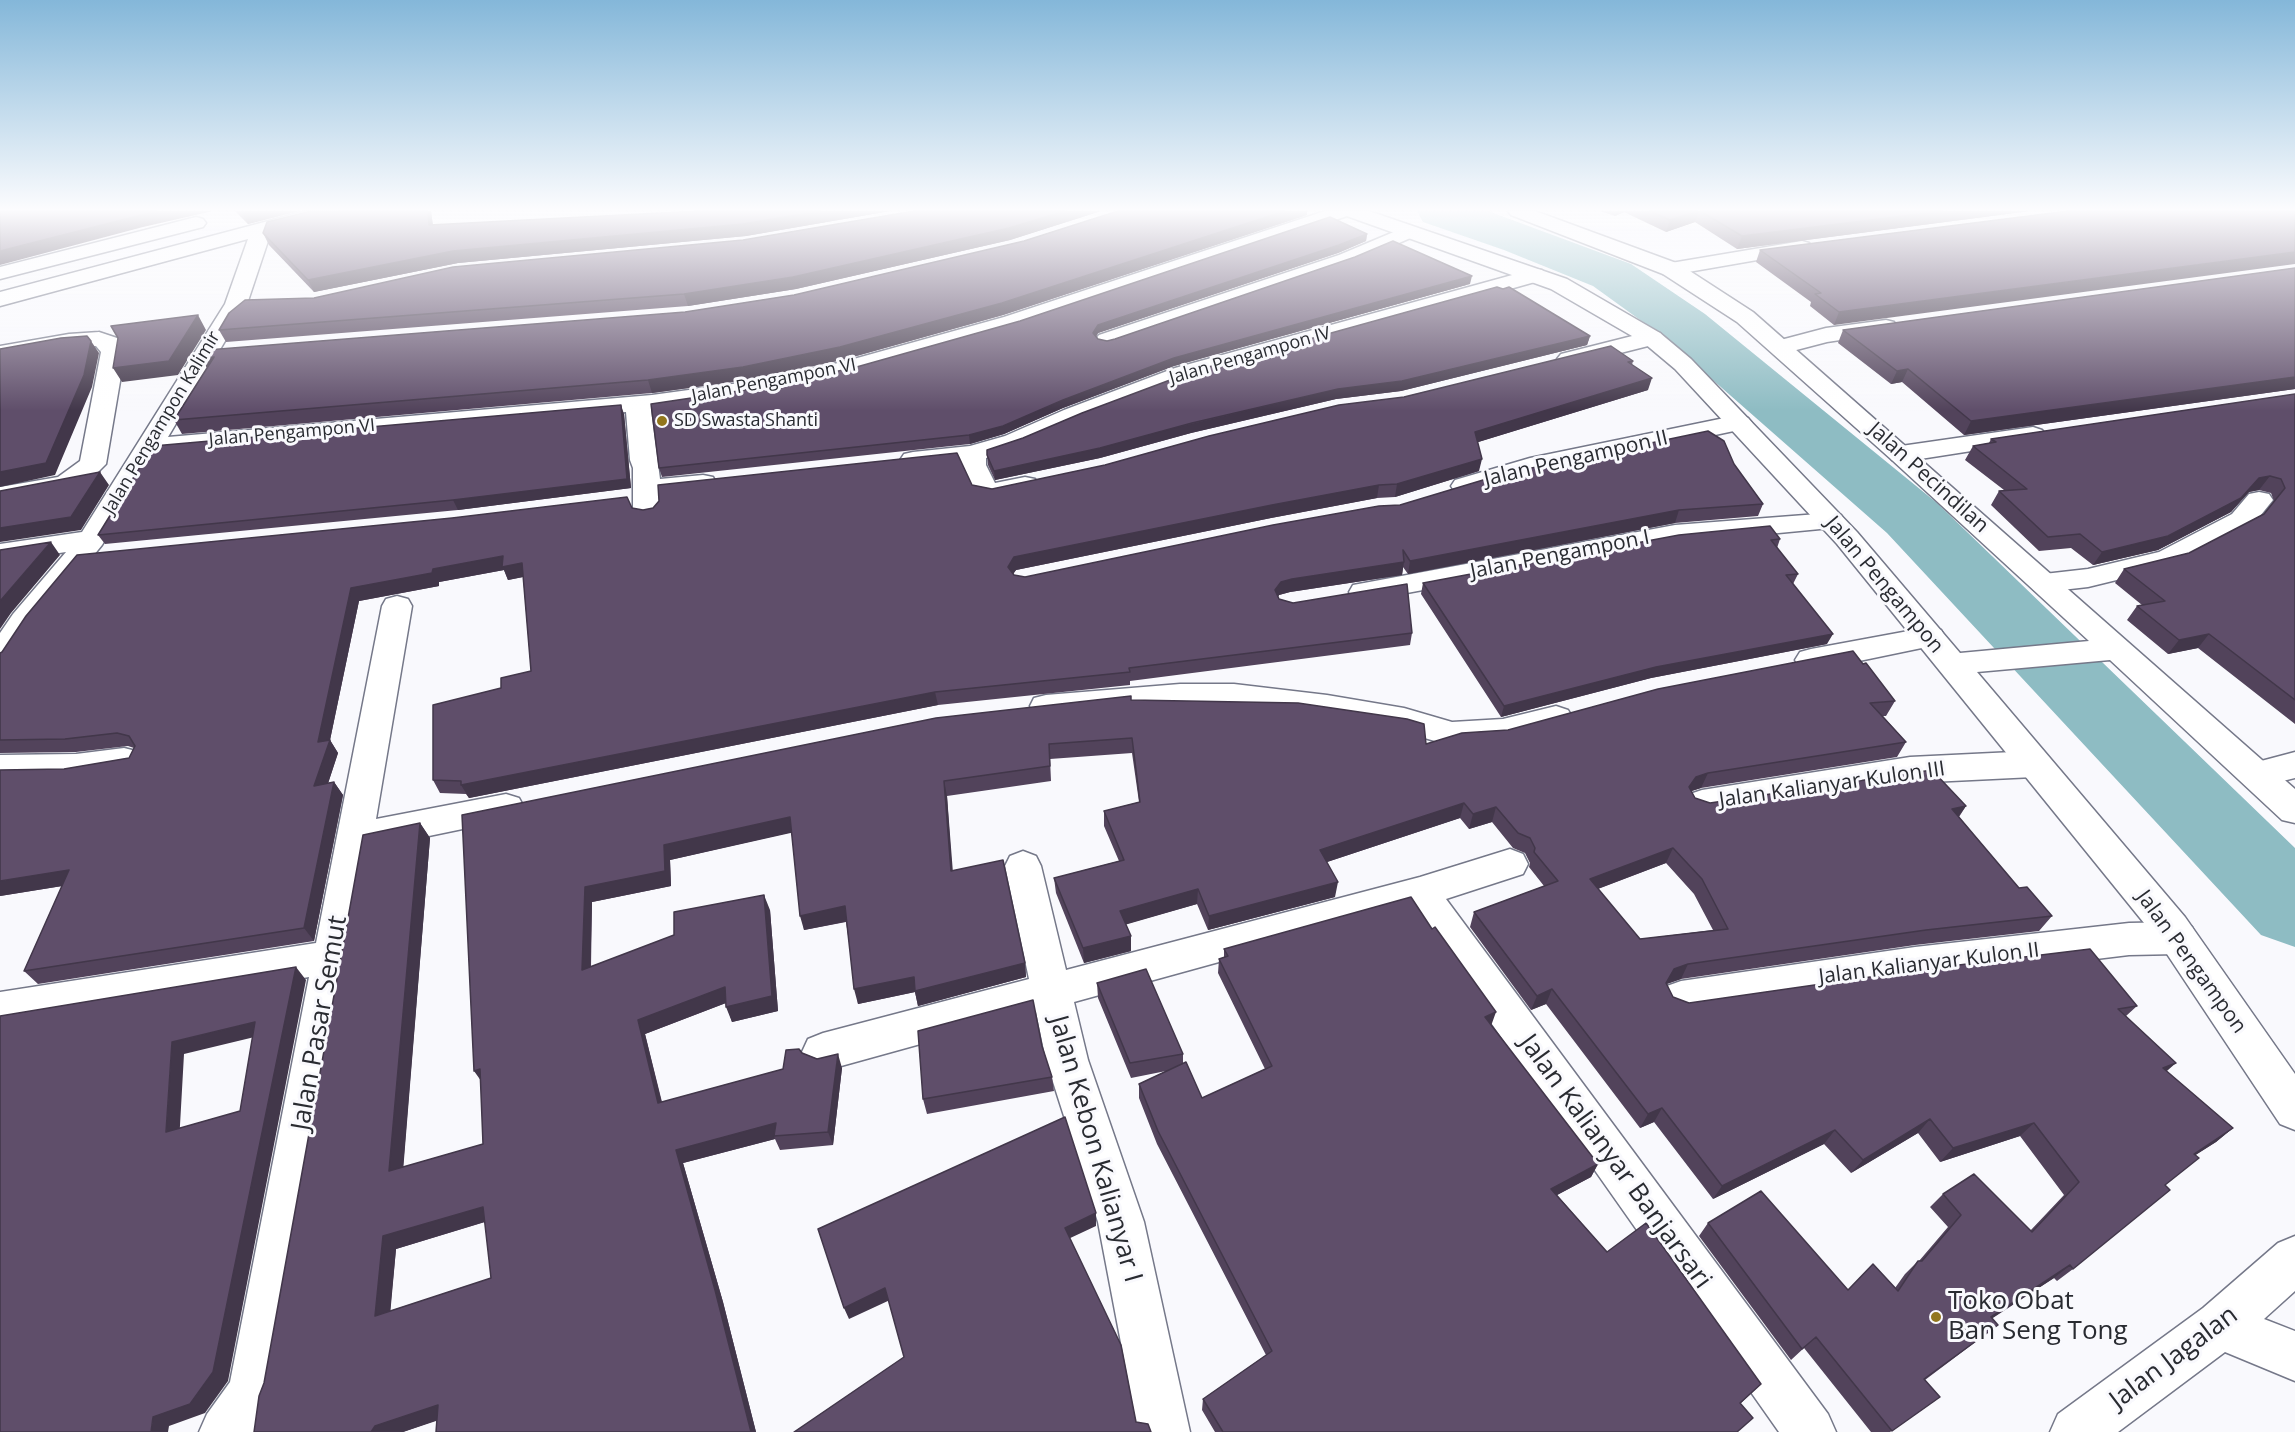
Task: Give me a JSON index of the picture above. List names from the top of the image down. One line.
{"streets":{"street":["Jalan Pengampon IV","Jalan Pengampon VI","Jalan Pengampon Kalimir","Jalan Pengampon II","Jalan Pecindilan","Jalan Pengampon I","Jalan Pengampon","Jalan Kalianyar Kulon III","Jalan Kalianyar Kulon II","Jalan Pasar Semut","Jalan Kebon Kalianyar I","Jalan Kalianyar Banjarsari","Jalan Jagalan"]},"crossings":[["Jalan Pengampon VI","Jalan Pengampon Kalimir"],["Jalan Pengampon II","Jalan Pengampon"],["Jalan Pengampon I","Jalan Pengampon"],["Jalan Pengampon","Jalan Kalianyar Kulon III"],["Jalan Pengampon","Jalan Kalianyar Kulon II"]],"places":["SD Swasta Shanti","Toko Obat Ban Seng Tong"]}
